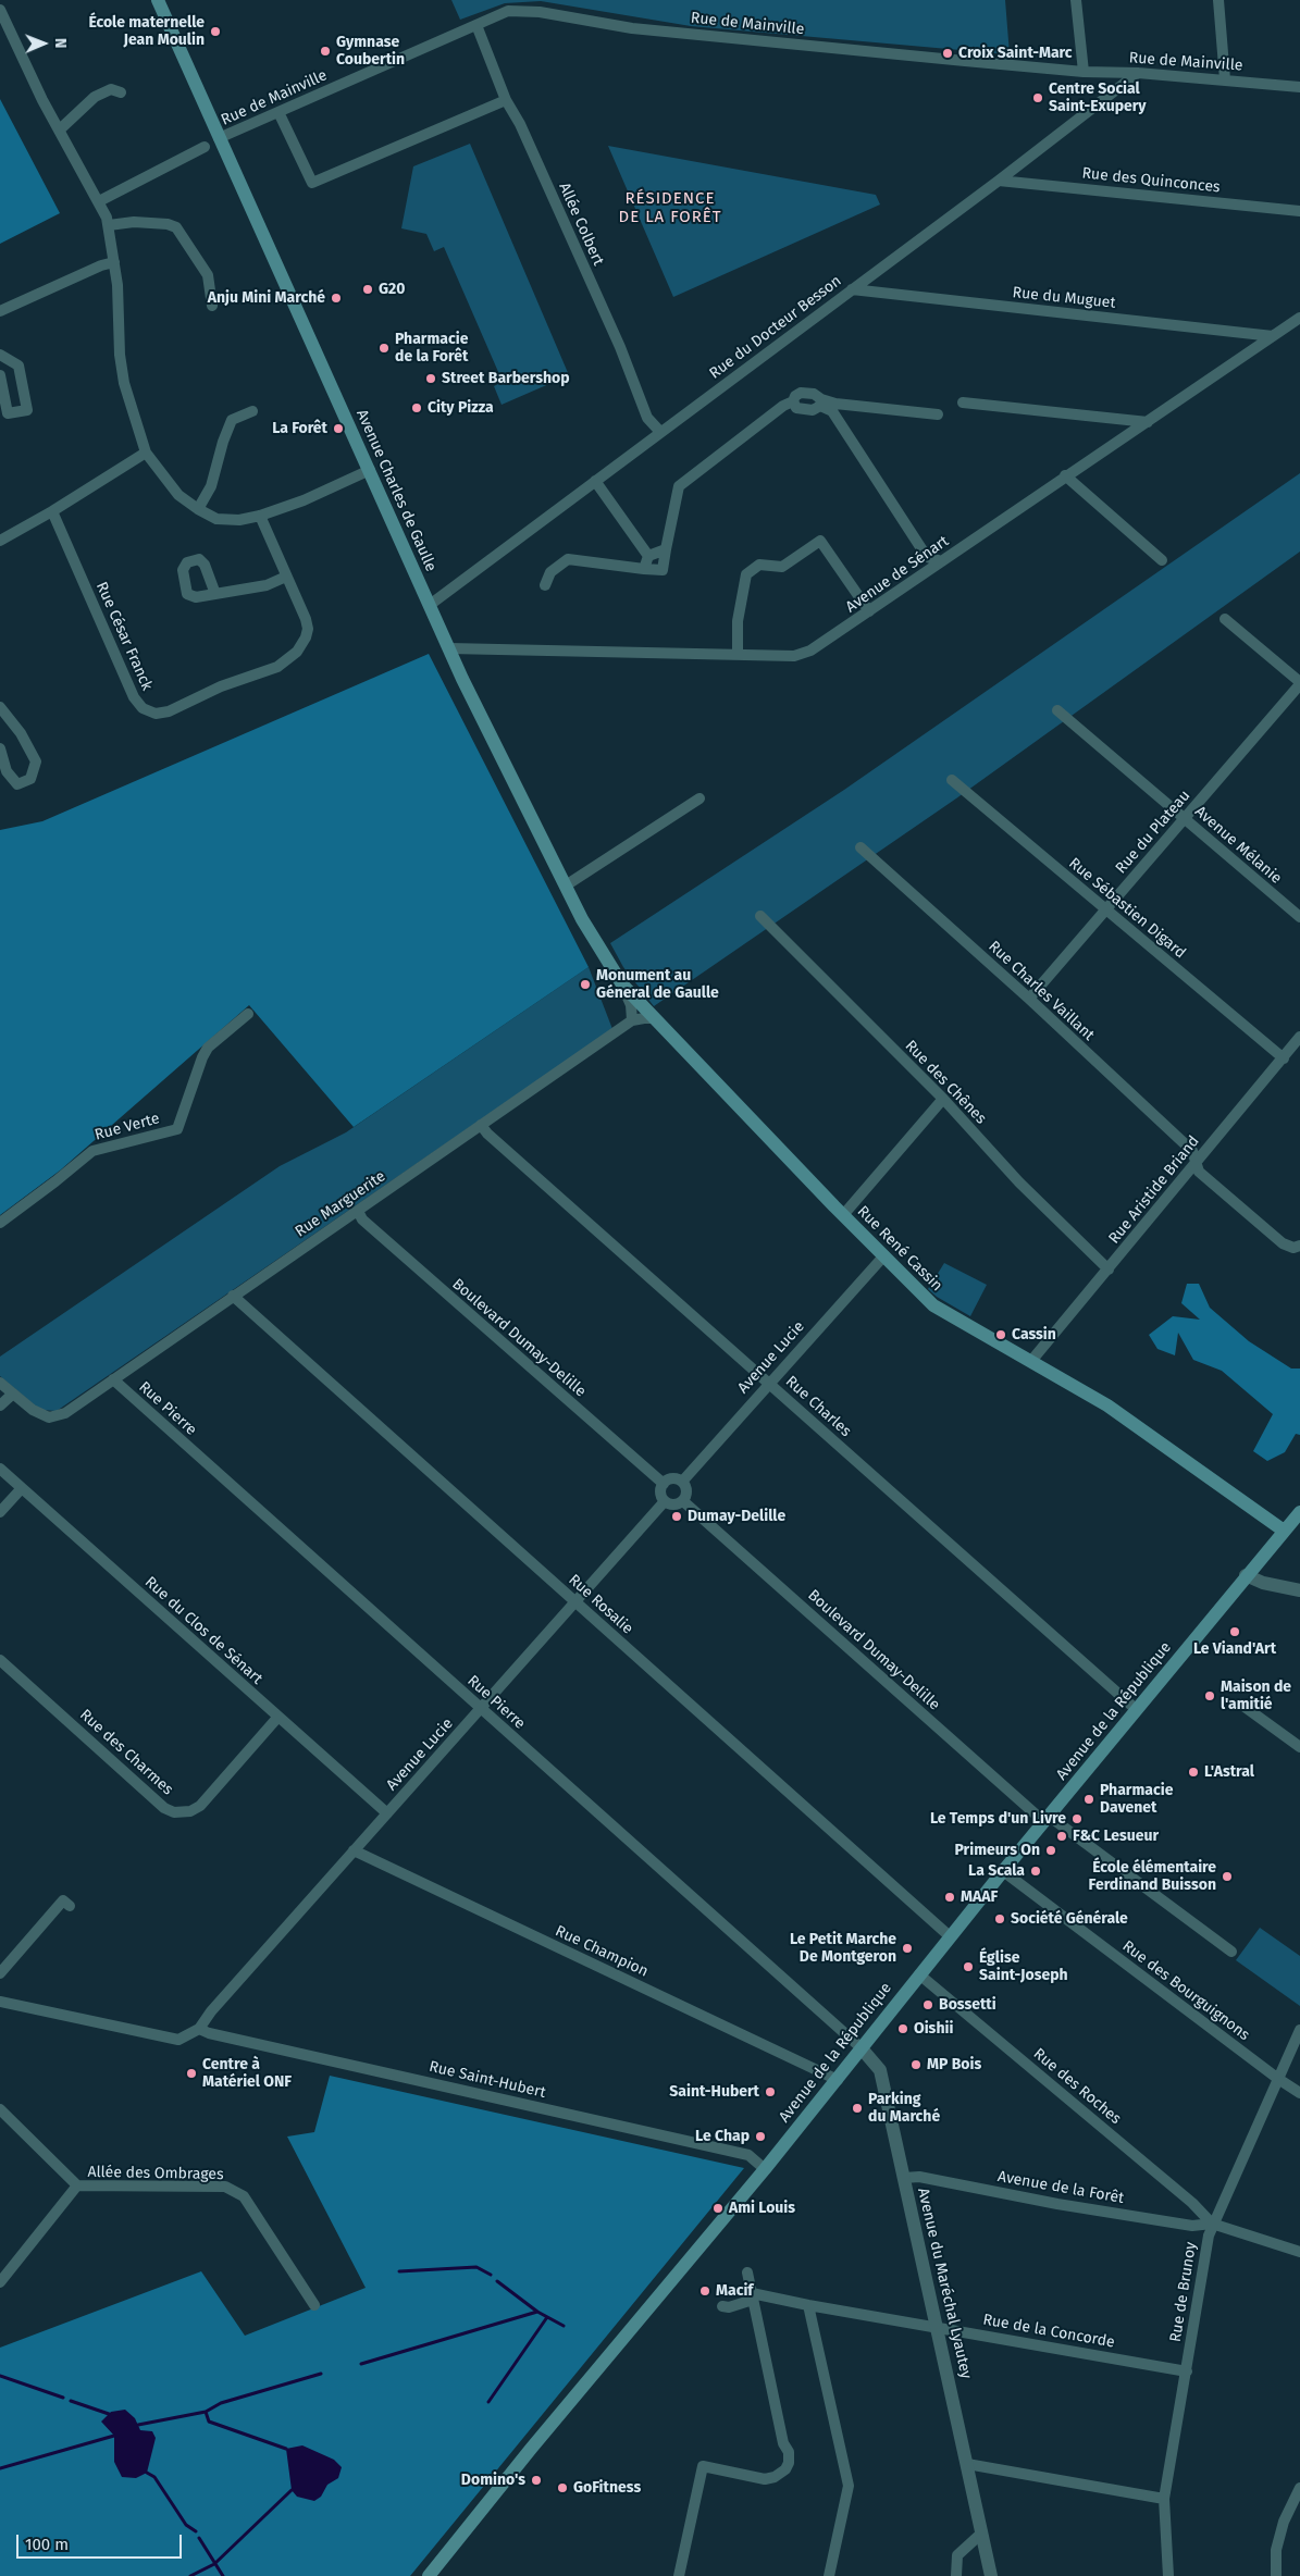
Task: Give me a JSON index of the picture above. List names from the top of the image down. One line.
{"streets":{"main road":["Avenue Charles de Gaulle","Rue René Cassin","Avenue de la République"],"street":["Rue de Mainville","Rue des Quinconces","Allée Colbert","Rue du Muguet","Rue du Docteur Besson","Avenue de Sénart","Rue César Franck","Rue du Plateau","Avenue Mélanie","Rue Sébastien Digard","Rue Charles Vaillant","Rue des Chênes","Rue Verte","Rue Aristide Briand","Rue Marguerite","Boulevard Dumay-Delille","Avenue Lucie","Rue Charles","Rue Pierre","Rue Rosalie","Rue du Clos de Sénart","Rue des Charmes","Rue Champion","Rue des Bourguignons","Rue Saint-Hubert","Rue des Roches","Allée des Ombrages","Avenue de la Forêt","Avenue du Maréchal Lyautey","Rue de Brunoy","Rue de la Concorde"]},"crossings":[["Rue de Mainville","Allée Colbert"],["Rue de Mainville","Rue du Docteur Besson"],["Rue de Mainville","Avenue Charles de Gaulle"],["Rue des Quinconces","Rue du Docteur Besson"],["Allée Colbert","Rue du Docteur Besson"],["Rue du Muguet","Rue du Docteur Besson"],["Rue du Muguet","Avenue de Sénart"],["Rue du Docteur Besson","Avenue Charles de Gaulle"],["Avenue Charles de Gaulle","Avenue de Sénart"],["Avenue Charles de Gaulle","Rue René Cassin"],["Rue du Plateau","Avenue Mélanie"],["Rue du Plateau","Rue Sébastien Digard"],["Rue du Plateau","Rue Charles Vaillant"],["Rue Sébastien Digard","Rue Aristide Briand"],["Rue Charles Vaillant","Rue Aristide Briand"],["Rue des Chênes","Rue Aristide Briand"],["Rue Aristide Briand","Rue René Cassin"],["Rue Marguerite","Rue René Cassin"],["Rue Marguerite","Boulevard Dumay-Delille"],["Rue Marguerite","Rue Charles"],["Rue Marguerite","Rue Pierre"],["Rue Marguerite","Rue Rosalie"],["Rue René Cassin","Avenue Lucie"],["Rue René Cassin","Avenue de la République"],["Boulevard Dumay-Delille","Avenue Lucie"],["Boulevard Dumay-Delille","Avenue de la République"],["Avenue Lucie","Rue Charles"],["Avenue Lucie","Rue Pierre"],["Avenue Lucie","Rue Rosalie"],["Avenue Lucie","Rue du Clos de Sénart"],["Avenue Lucie","Rue Champion"],["Avenue Lucie","Rue Saint-Hubert"],["Rue Charles","Avenue de la République"],["Rue Pierre","Avenue de la République"],["Rue Pierre","Avenue du Maréchal Lyautey"],["Rue Rosalie","Avenue de la République"],["Rue du Clos de Sénart","Rue des Charmes"],["Avenue de la République","Rue Champion"],["Avenue de la République","Rue des Bourguignons"],["Avenue de la République","Rue Saint-Hubert"],["Avenue de la République","Rue des Roches"],["Avenue de la République","Avenue du Maréchal Lyautey"],["Rue des Bourguignons","Rue de Brunoy"],["Rue des Roches","Avenue de la Forêt"],["Rue des Roches","Rue de Brunoy"],["Avenue de la Forêt","Avenue du Maréchal Lyautey"],["Avenue de la Forêt","Rue de Brunoy"],["Avenue du Maréchal Lyautey","Rue de la Concorde"],["Rue de Brunoy","Rue de la Concorde"]],"districts":["RÉSIDENCE DE LA FORÊT"],"places":["École maternelle Jean Moulin","Gymnase Coubertin","Croix Saint-Marc","Centre Social Saint-Exupery","G20","Anju Mini Marché","Pharmacie de la Forêt","Street Barbershop","City Pizza","La Forêt","Monument au Géneral de Gaulle","Cassin","Dumay-Delille","Le Viand'Art","Maison de l'amitié","L'Astral","Pharmacie Davenet","Le Temps d'un Livre","F&C Lesueur","Primeurs On","La Scala","École élémentaire Ferdinand Buisson","MAAF","Société Générale","Le Petit Marche De Montgeron","Église Saint-Joseph","Bossetti","Oishii","MP Bois","Centre à Matériel ONF","Saint-Hubert","Parking du Marché","Le Chap","Ami Louis","Macif","Domino's","GoFitness"],"scale_bar":"100 m","north":"right"}
